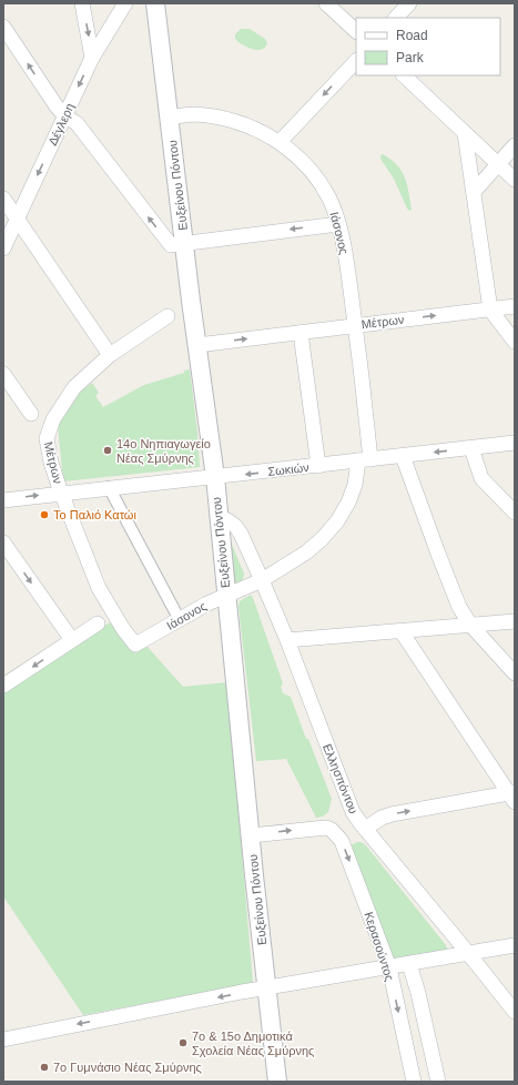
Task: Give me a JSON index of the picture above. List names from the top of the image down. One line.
{"streets":{"street":["Δέγλερη","Ευξείνου Πόντου","Ιάσονος","Μέτρων","Σωκιών","Ελλησπόντου","Κερασούντος"]},"crossings":[["Ευξείνου Πόντου","Ιάσονος"],["Ευξείνου Πόντου","Μέτρων"],["Ευξείνου Πόντου","Σωκιών"],["Ευξείνου Πόντου","Ελλησπόντου"],["Ευξείνου Πόντου","Κερασούντος"],["Ιάσονος","Μέτρων"],["Ιάσονος","Σωκιών"],["Ιάσονος","Ελλησπόντου"],["Μέτρων","Σωκιών"]],"one_way":["Δέγλερη"],"places":["14ο Νηπιαγωγείο Νέας Σμύρνης","Το Παλιό Κατώι","7ο & 15ο Δημοτικά Σχολεία Νέας Σμύρνης","7ο Γυμνάσιο Νέας Σμύρνης"],"legend":["Road","Park"]}
